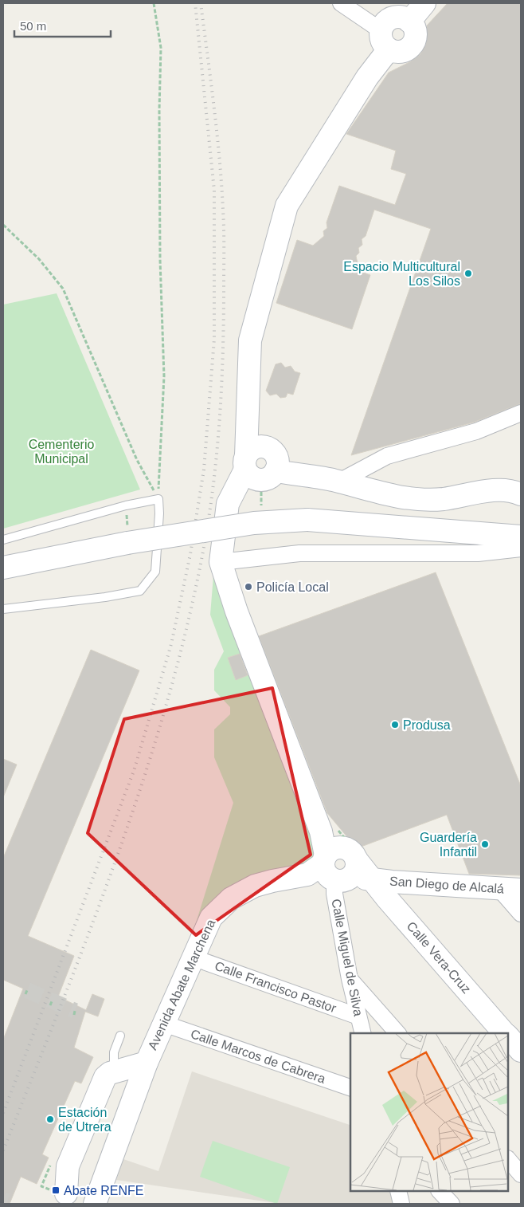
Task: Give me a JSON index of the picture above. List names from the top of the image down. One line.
{"streets":{"street":["San Diego de Alcalá","Calle Miguel de Silva","Calle Vera-Cruz","Avenida Abate Marchena","Calle Francisco Pastor","Calle Marcos de Cabrera"]},"crossings":[["San Diego de Alcalá","Calle Miguel de Silva"],["San Diego de Alcalá","Calle Vera-Cruz"],["San Diego de Alcalá","Avenida Abate Marchena"],["Calle Miguel de Silva","Avenida Abate Marchena"],["Calle Miguel de Silva","Calle Francisco Pastor"],["Avenida Abate Marchena","Calle Francisco Pastor"],["Avenida Abate Marchena","Calle Marcos de Cabrera"]],"parks":["Cementerio Municipal"],"places":{"other":["Espacio Multicultural Los Silos","Policía Local","Produsa","Guardería Infantil","Estación de Utrera"],"transit":["Abate RENFE"]},"scale_bar":"50 m"}
